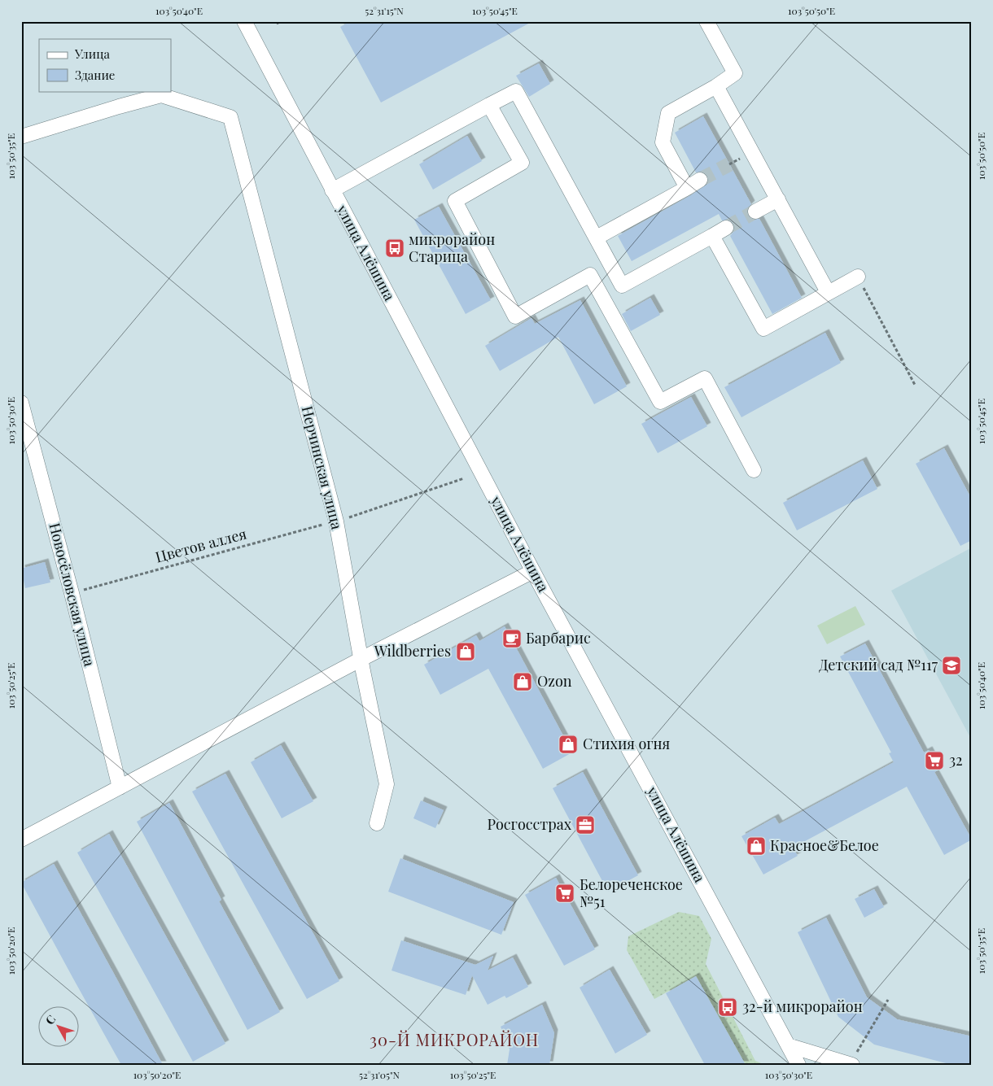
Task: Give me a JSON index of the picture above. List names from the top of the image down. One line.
{"streets":{"street":["улица Алёшина","Нерчинская улица","Новосёловская улица"],"path":["Цветов аллея"]},"crossings":[["Нерчинская улица","Цветов аллея"],["Цветов аллея","Новосёловская улица"]],"districts":["30-Й МИКРОРАЙОН"],"places":{"bus stop":["микрорайон Старица","32-й микрорайон"],"cafe":["Барбарис"],"shop":["Wildberries","Ozon","Стихия огня","Красное&Белое"],"school or university":["Детский сад №117"],"supermarket":["32","Белореченское №51"],"office":["Росгосстрах"]},"legend":["Улица","Здание"],"north":"top left","coordinates":["103°50'40\"E","52°31'15\"N","103°50'45\"E","103°50'50\"E","103°50'35\"E","103°50'30\"E","103°50'25\"E","103°50'20\"E","52°31'05\"N"]}
